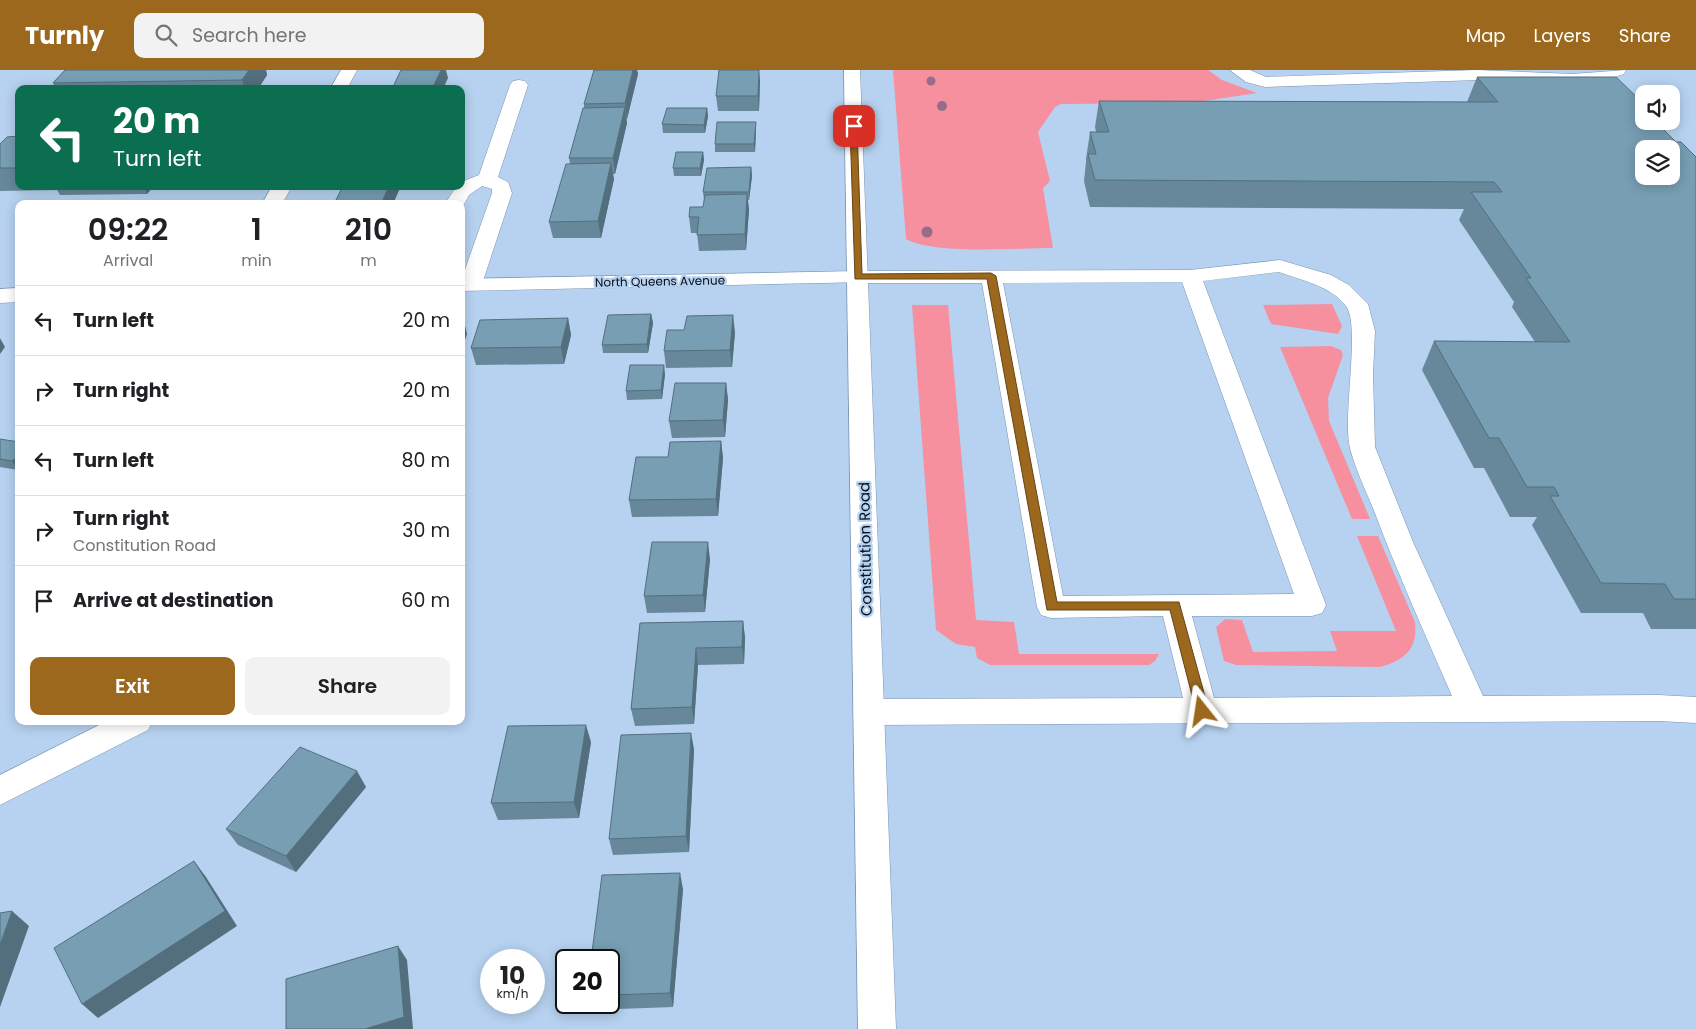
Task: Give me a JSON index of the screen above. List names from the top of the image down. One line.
{"streets":{"street":["North Queens Avenue","Constitution Road"]},"crossings":[["North Queens Avenue","Constitution Road"]],"page":{"header":"Turnly","search":"Search here","nav":["Map","Layers","Share"],"turn":["20 m","Turn left"],"eta":["09:22","Arrival","1","min","210","m"],"list":[{"name":"Turn left","value":"20 m"},{"name":"Turn right","value":"20 m"},{"name":"Turn left","value":"80 m"},{"name":"Turn right","note":"Constitution Road","value":"30 m"},{"name":"Arrive at destination","value":"60 m"}],"buttons":["Exit","Share"],"speed":"10 km/h","limit":"20"}}
